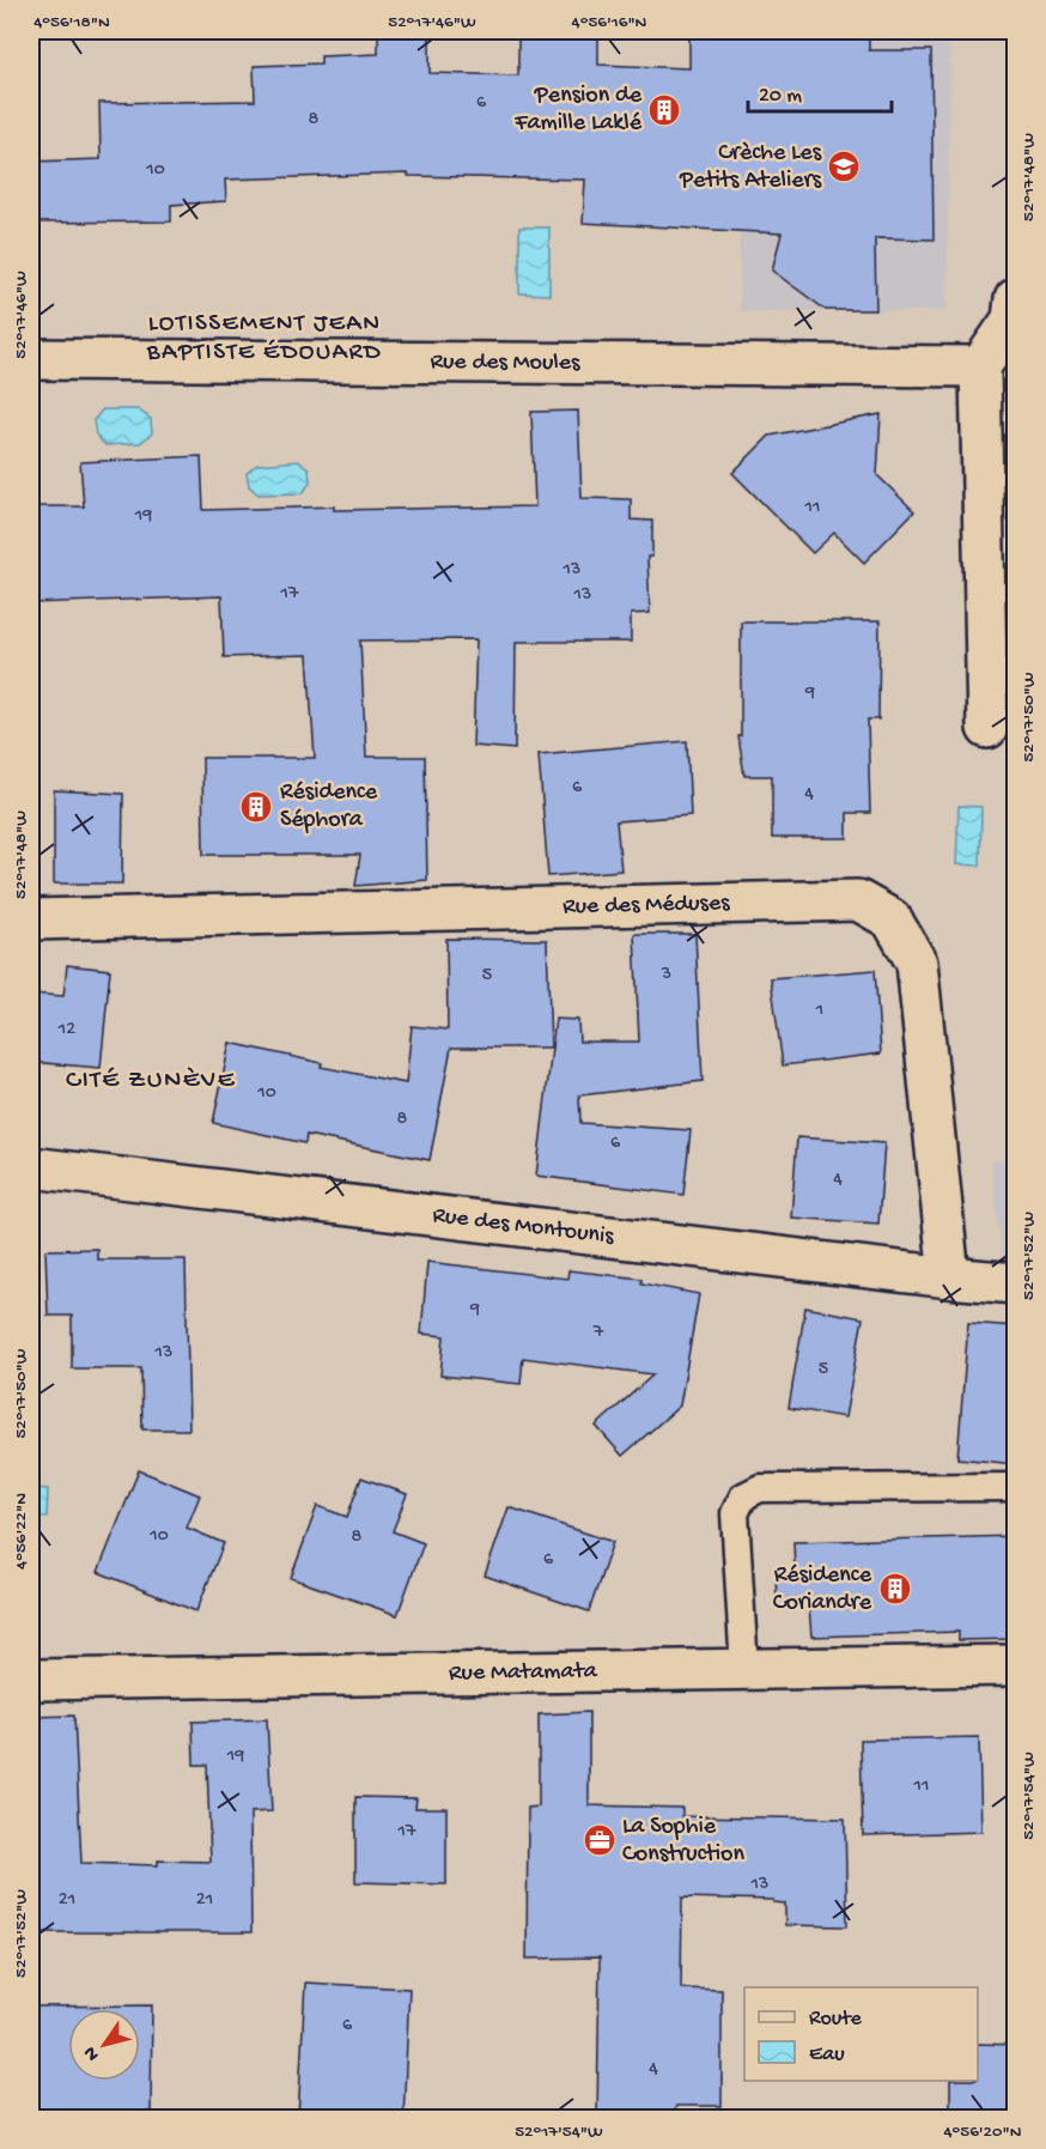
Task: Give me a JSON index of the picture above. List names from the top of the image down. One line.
{"streets":{"street":["Rue des Moules","Rue des Méduses","Rue des Montounis","Rue Matamata"]},"crossings":[["Rue des Méduses","Rue des Montounis"]],"districts":["LOTISSEMENT JEAN BAPTISTE ÉDOUARD","CITÉ ZUNÈVE"],"places":{"building":["Pension de Famille Laklé","Résidence Séphora","Résidence Coriandre"],"school or university":["Crèche Les Petits Ateliers"],"office":["La Sophie Construction"]},"house_numbers":["6","8","10","11","19","13","17","13","9","6","4","3","5","1","12","10","8","6","4","9","7","13","5","10","8","6","19","11","17","13","21","21","6","4"],"legend":["Route","Eau"],"scale_bar":"20 m","north":"bottom left","coordinates":["4°56'18\"N","52°17'46\"W","4°56'16\"N","52°17'48\"W","52°17'50\"W","52°17'52\"W","4°56'22\"N","52°17'54\"W","4°56'20\"N"]}
